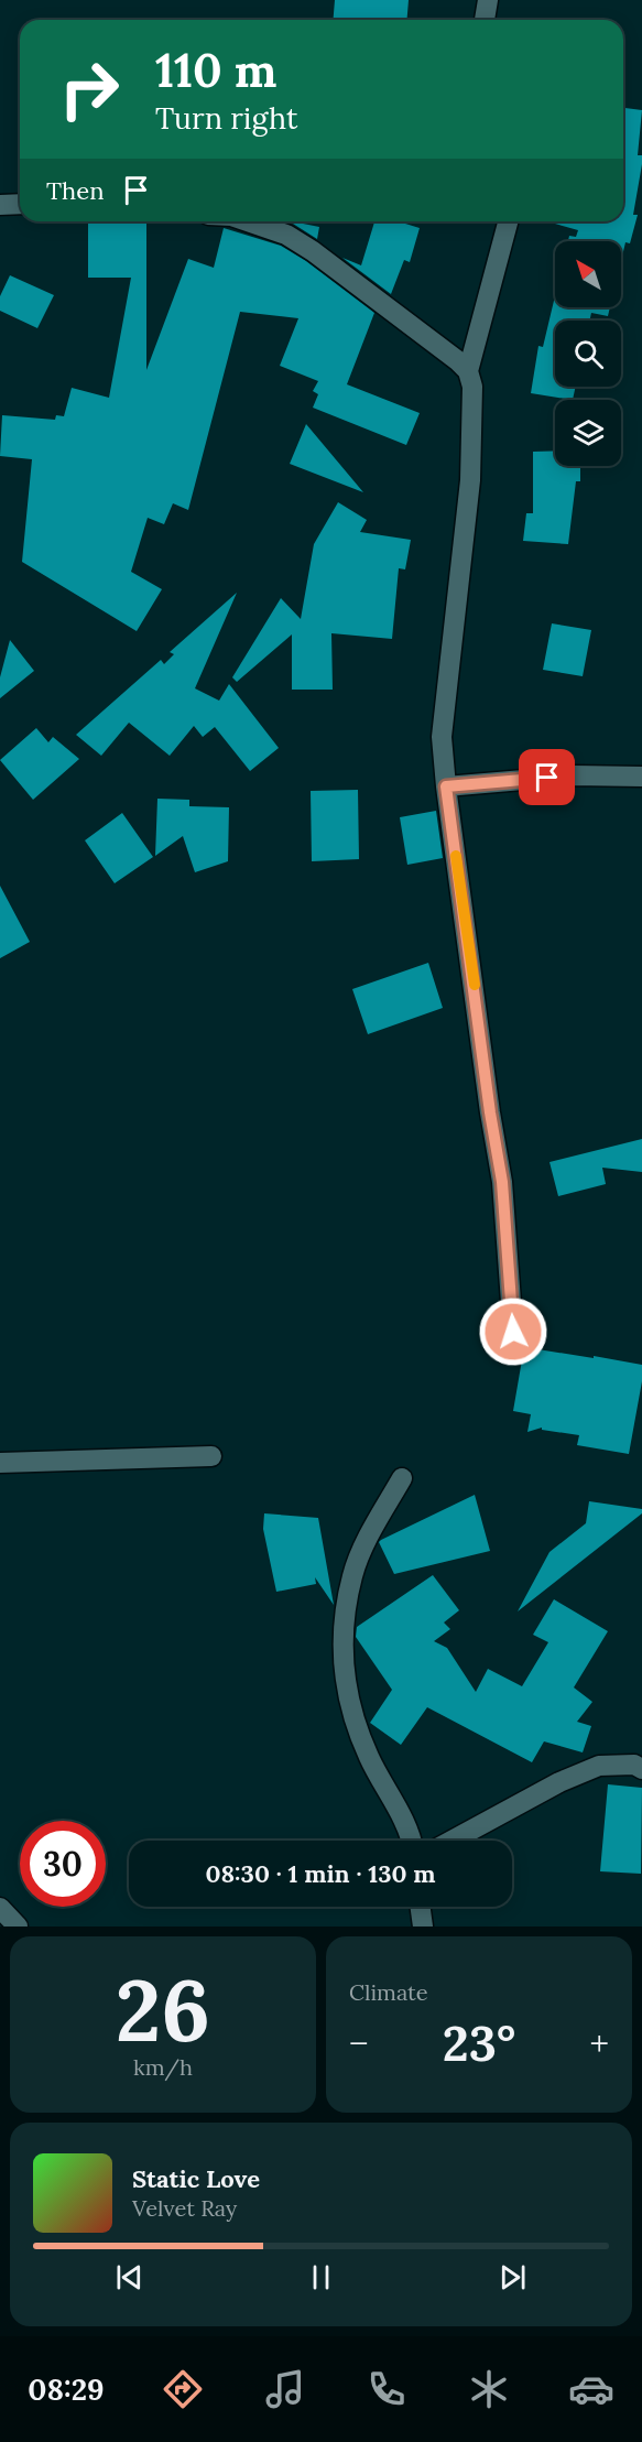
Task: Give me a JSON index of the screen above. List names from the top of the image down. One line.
{"north":"top left","page":{"turn":["110 m","Turn right"],"then":"Then","limit":"30","trip":"08:30 · 1 min · 130 m","tile":[["26","km/h"],"Climate"],"heat":["−","23°","+"],"song":["Static Love","Velvet Ray"],"tabs":"08:29"}}
